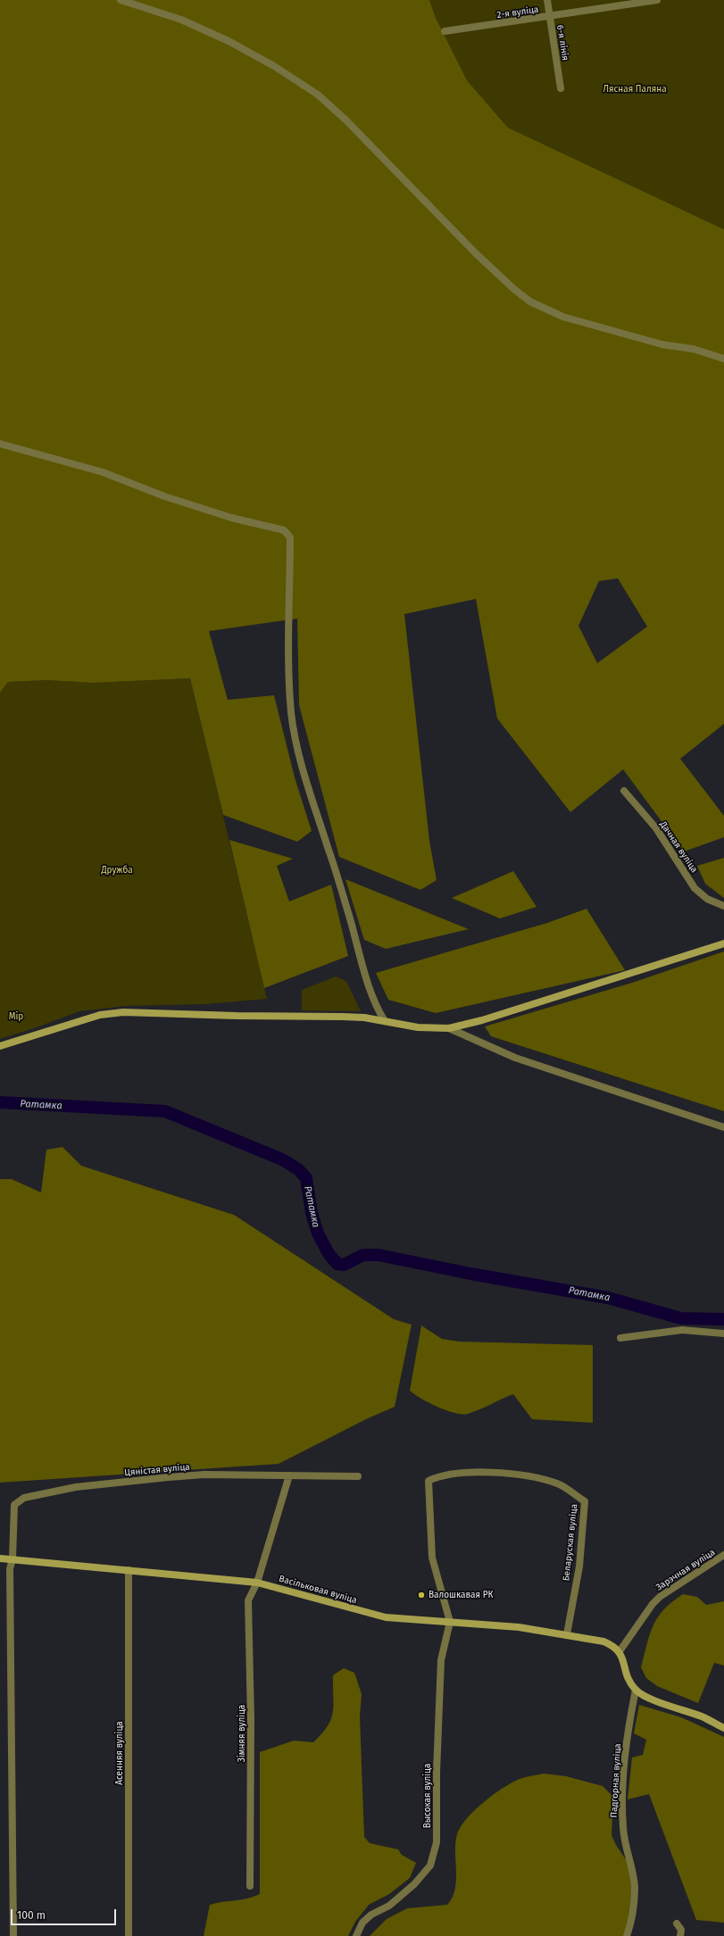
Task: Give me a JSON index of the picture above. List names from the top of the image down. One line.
{"streets":{"street":["2-я вуліца","6-я лінія","Дачная вуліца","Цяністая вуліца","Беларуская вуліца","Зарэчная вуліца","Васільковая вуліца","Зімняя вуліца","Асенняя вуліца","Падгорная вуліца","Высокая вуліца"]},"crossings":[["2-я вуліца","6-я лінія"],["Цяністая вуліца","Васільковая вуліца"],["Цяністая вуліца","Зімняя вуліца"],["Беларуская вуліца","Васільковая вуліца"],["Беларуская вуліца","Высокая вуліца"],["Зарэчная вуліца","Васільковая вуліца"],["Васільковая вуліца","Зімняя вуліца"],["Васільковая вуліца","Асенняя вуліца"],["Васільковая вуліца","Высокая вуліца"]],"water":["Ратамка"],"parks":["Лясная Паляна","Дружба","Мір"],"places":["Валошкавая РК"],"scale_bar":"100 m"}
